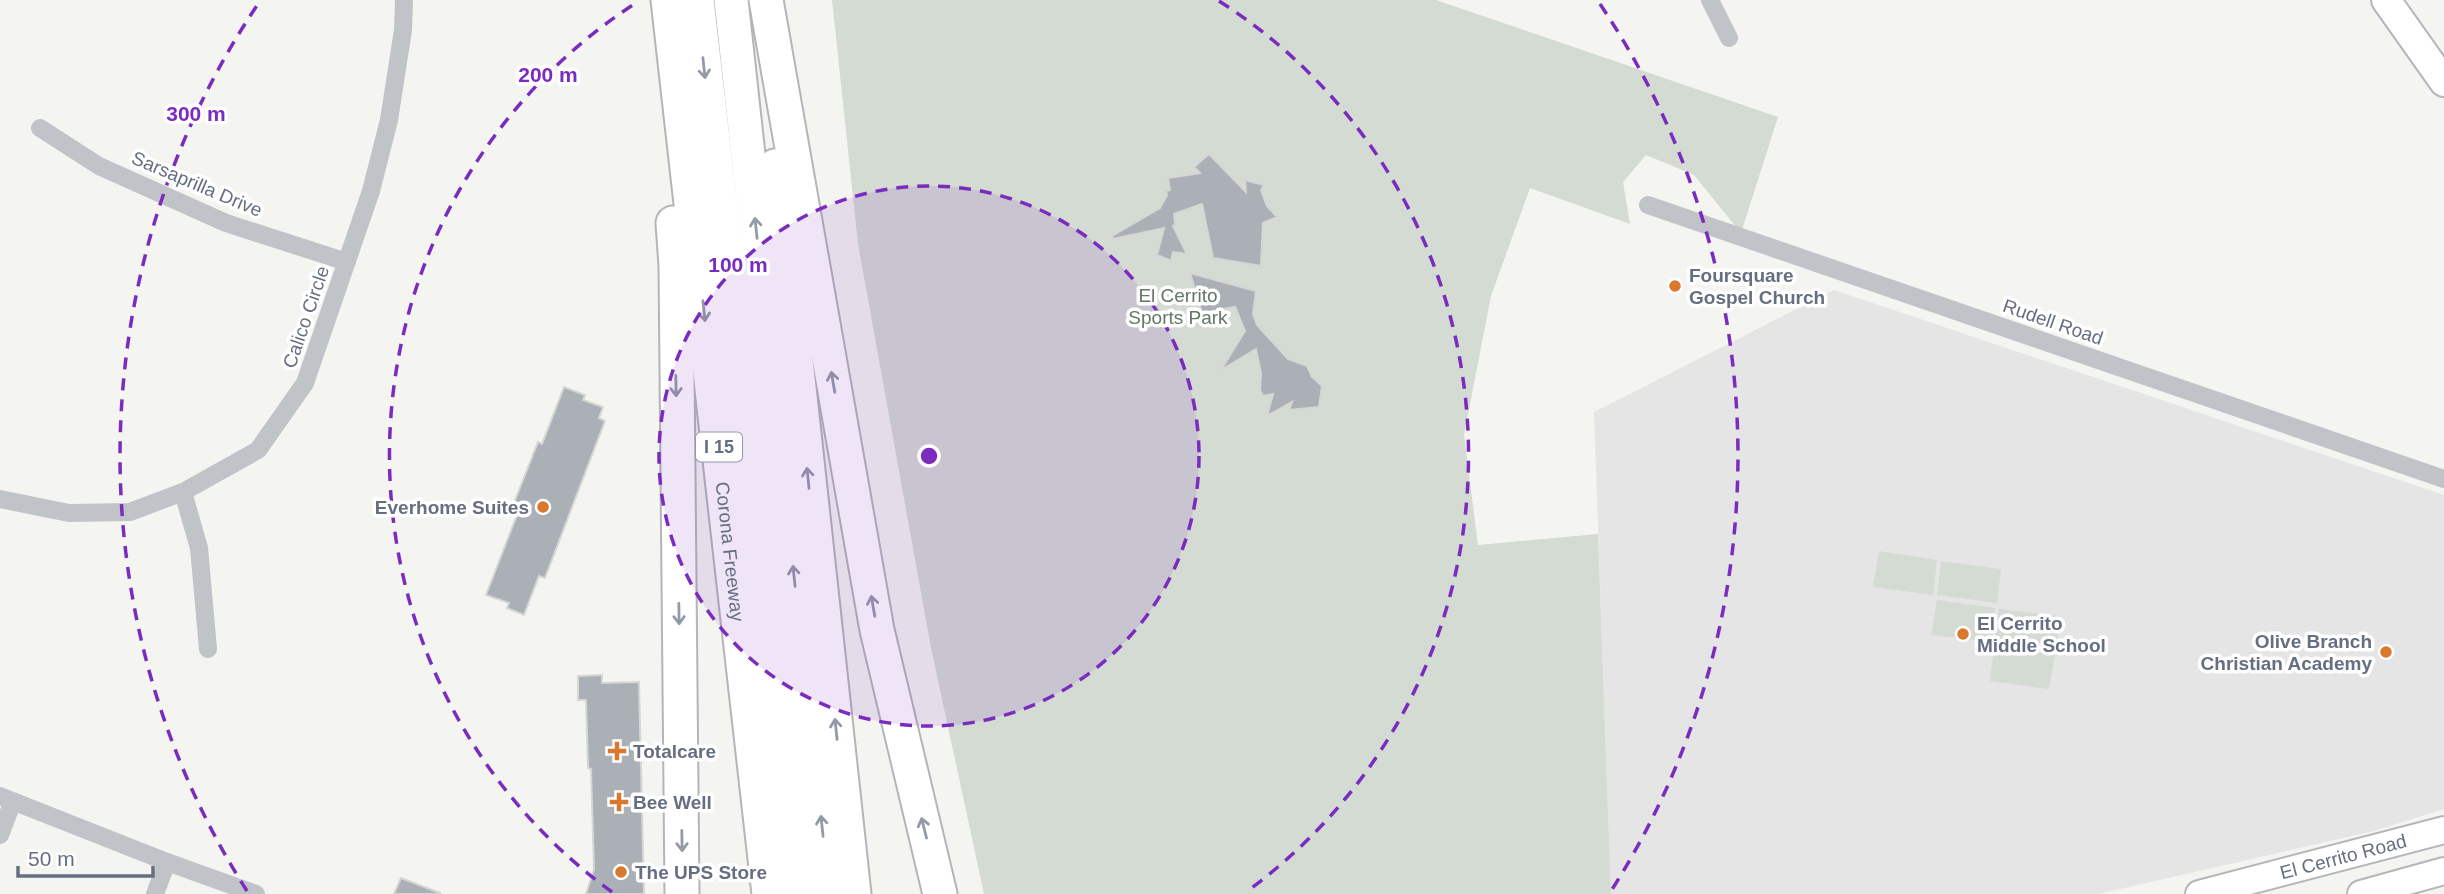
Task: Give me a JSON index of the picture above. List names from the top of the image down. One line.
{"streets":{"highway":["I 15","Corona Freeway"],"main road":["El Cerrito Road"],"street":["Sarsaprilla Drive","Calico Circle","Rudell Road"]},"crossings":[["Sarsaprilla Drive","Calico Circle"]],"parks":["El Cerrito Sports Park"],"places":{"other":["Foursquare Gospel Church","Everhome Suites","El Cerrito Middle School","Olive Branch Christian Academy","The UPS Store"],"health":["Totalcare","Bee Well"]},"scale_bar":"50 m","rings":["200 m","300 m","100 m"]}
